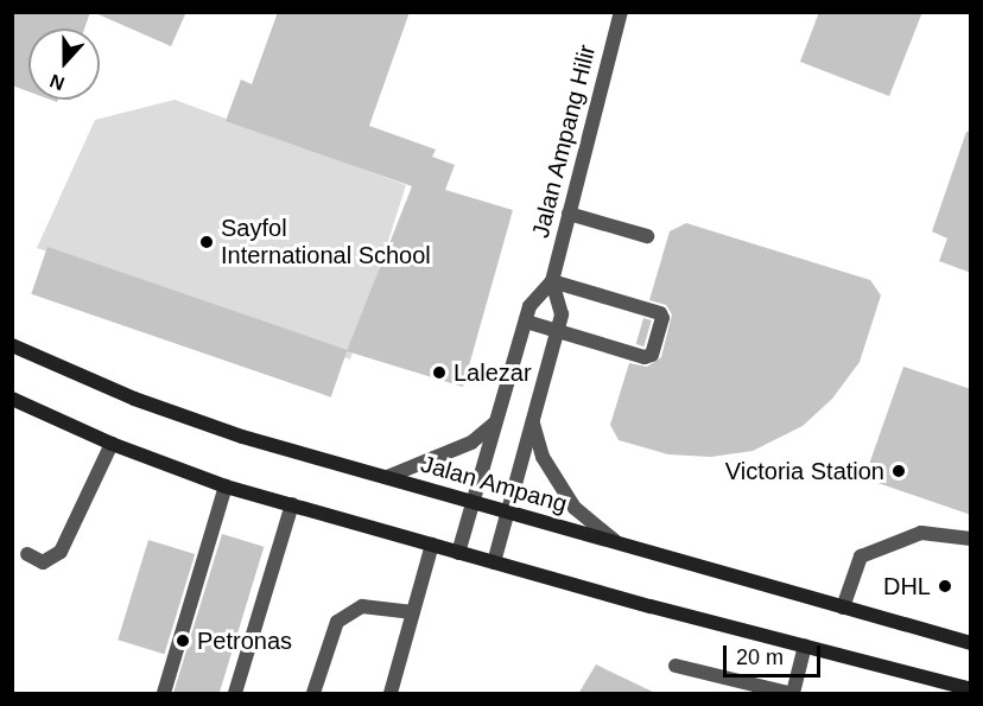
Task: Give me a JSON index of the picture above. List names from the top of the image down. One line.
{"streets":{"main road":["Jalan Ampang"],"street":["Jalan Ampang Hilir"]},"crossings":[["Jalan Ampang Hilir","Jalan Ampang"]],"places":["Sayfol International School","Lalezar","Victoria Station","DHL","Petronas"],"scale_bar":"20 m","north":"bottom"}
